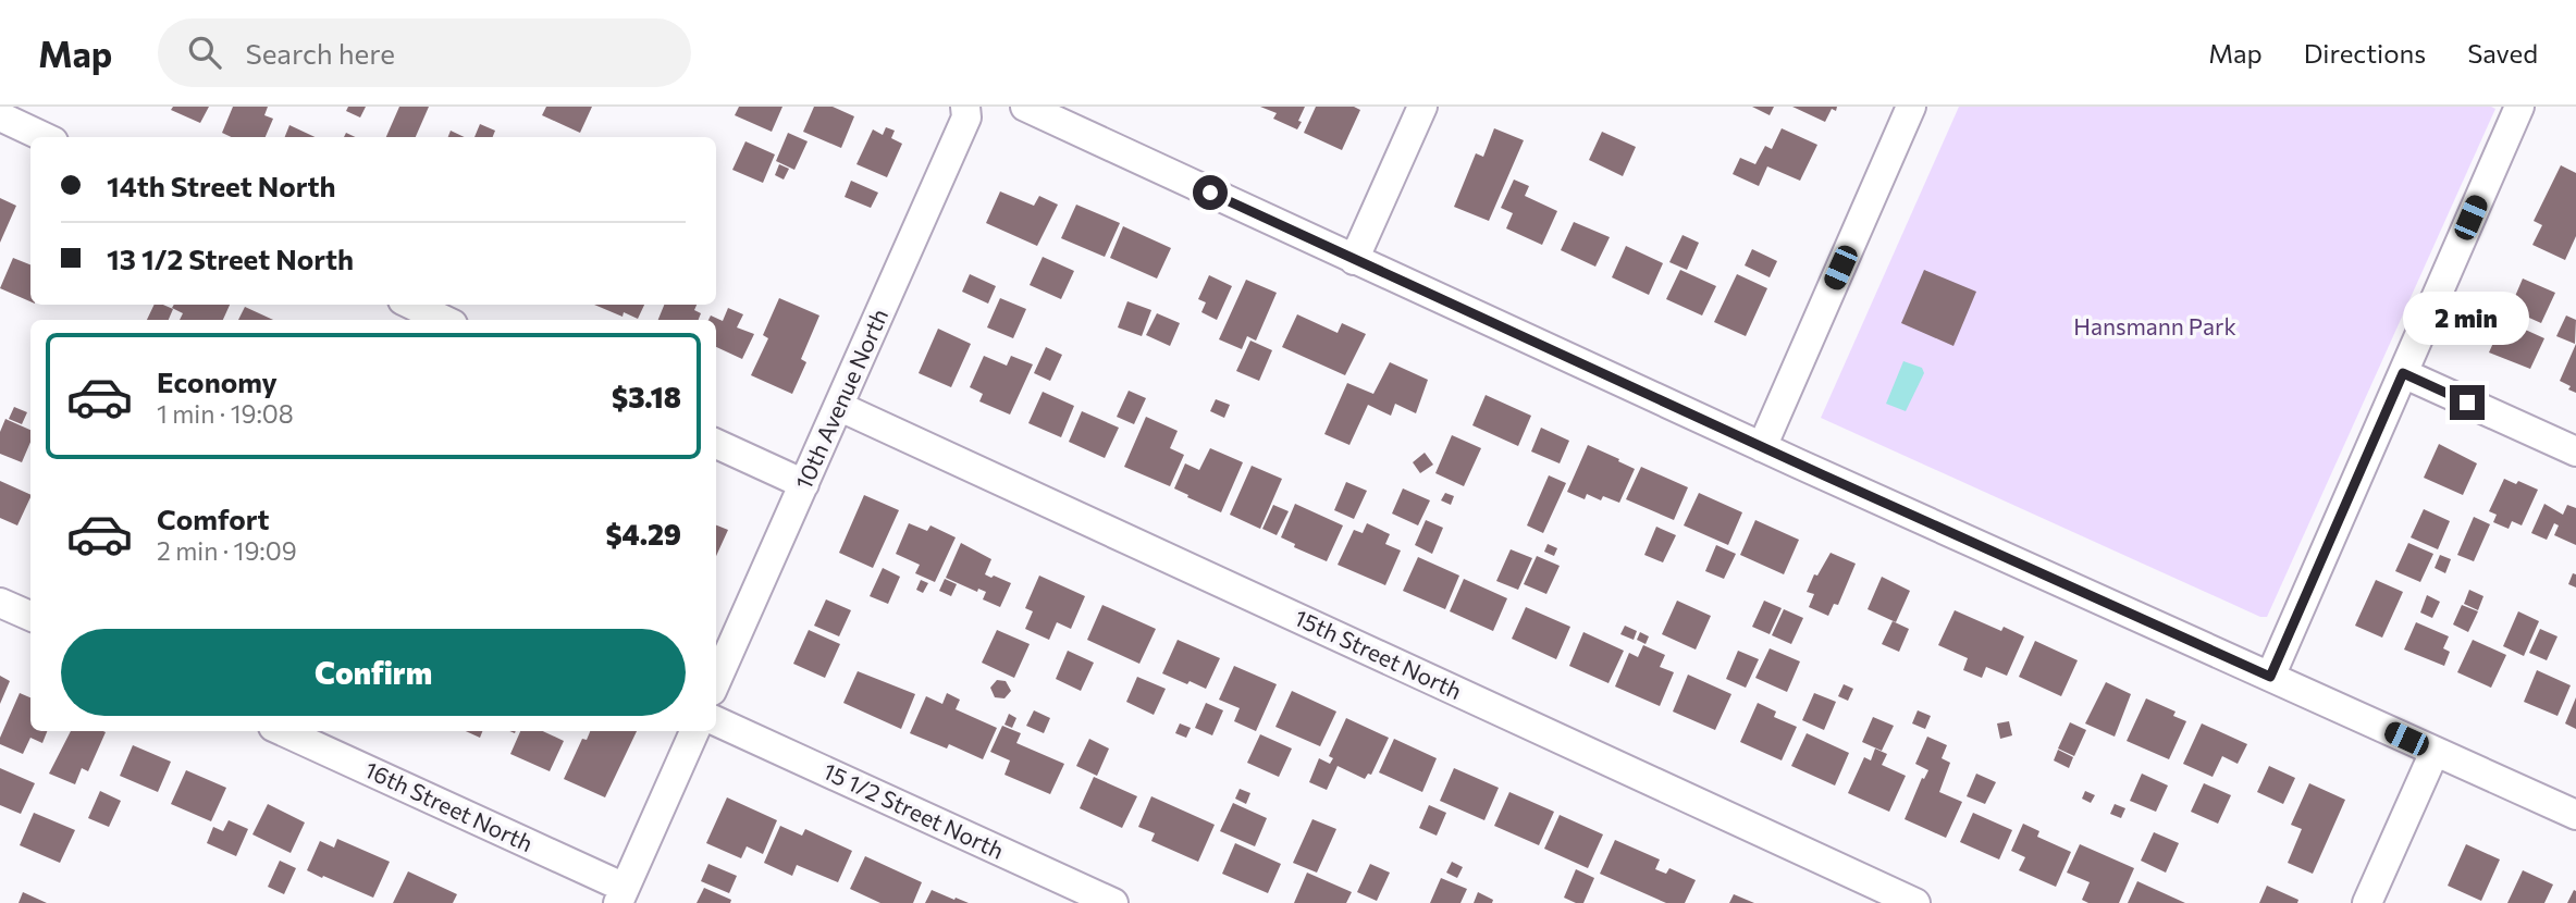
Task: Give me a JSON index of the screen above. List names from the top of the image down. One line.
{"streets":{"street":["10th Avenue North","15th Street North","16th Street North","15 1/2 Street North"]},"crossings":[["10th Avenue North","15th Street North"]],"parks":["Hansmann Park"],"page":{"header":"Map","search":"Search here","nav":["Map","Directions","Saved"],"banner":["14th Street North","13 1/2 Street North"],"bubble":"2 min","list":[{"name":"Economy","note":"1 min · 19:08","value":"$3.18"},{"name":"Comfort","note":"2 min · 19:09","value":"$4.29"}],"buttons":"Confirm"}}
